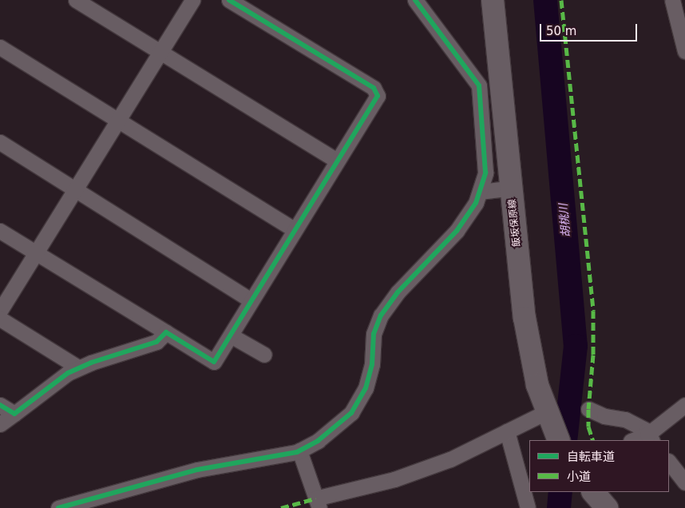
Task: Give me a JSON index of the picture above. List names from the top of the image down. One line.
{"streets":{"main road":["飯坂保原線"]},"water":["胡桃川"],"legend":["自転車道","小道"],"scale_bar":"50 m"}
